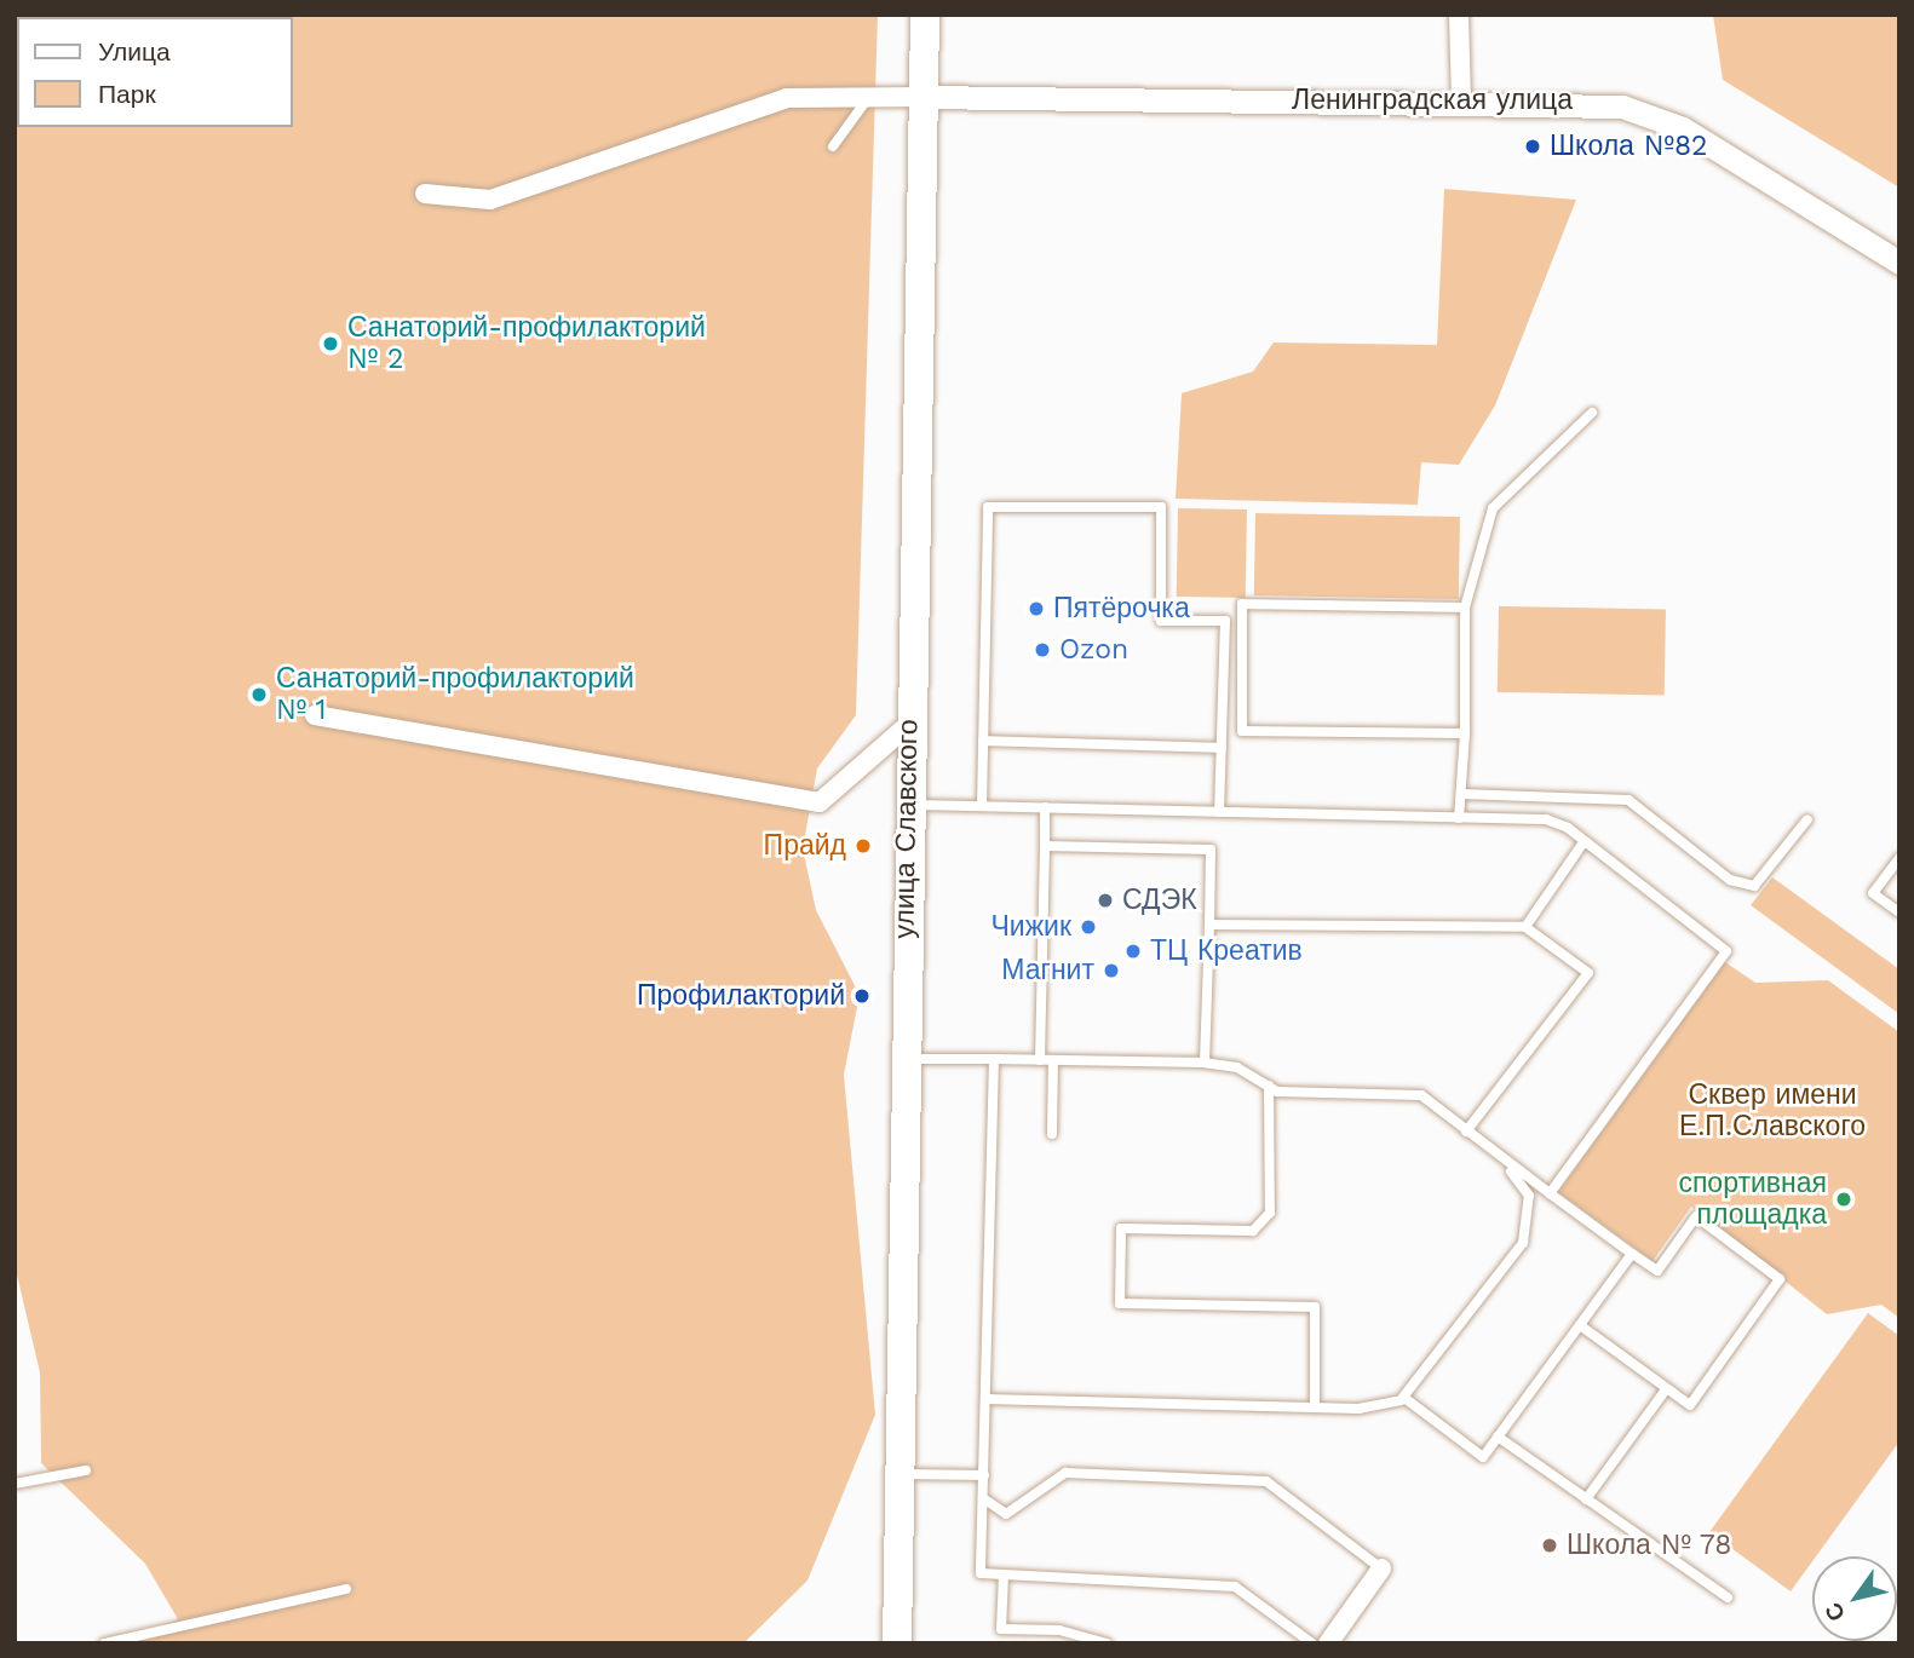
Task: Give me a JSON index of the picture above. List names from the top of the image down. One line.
{"streets":{"main road":["улица Славского"],"street":["Ленинградская улица"]},"crossings":[["Ленинградская улица","улица Славского"]],"parks":["Сквер имени Е.П.Славского"],"places":["Школа №82","Санаторий-профилакторий № 2","Пятёрочка","Ozon","Санаторий-профилакторий № 1","Прайд","СДЭК","Чижик","ТЦ Креатив","Магнит","Профилакторий","спортивная площадка","Школа № 78"],"legend":["Улица","Парк"],"north":"bottom left"}
